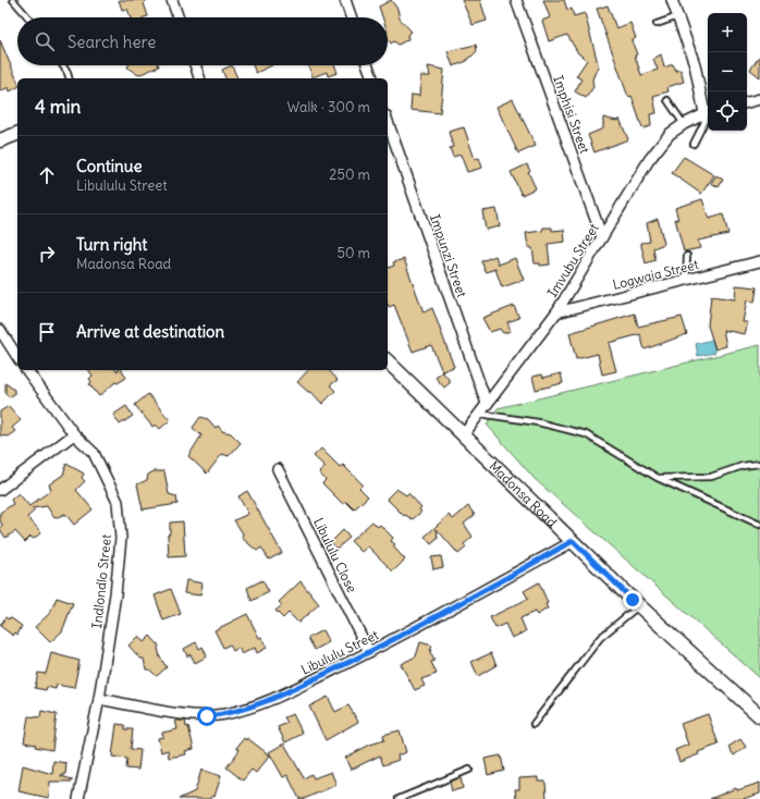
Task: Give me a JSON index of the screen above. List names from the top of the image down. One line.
{"streets":{"street":["Imphisi Street","Impunzi Street","Imvubu Street","Logwaja Street","Madonsa Road","Libululu Close","Indlondlo Street","Libululu Street"]},"crossings":[["Imphisi Street","Imvubu Street"],["Impunzi Street","Imvubu Street"],["Imvubu Street","Logwaja Street"],["Imvubu Street","Madonsa Road"],["Madonsa Road","Libululu Street"],["Libululu Close","Libululu Street"],["Indlondlo Street","Libululu Street"]],"page":{"map_buttons":["+","−"],"search":"Search here","heading":["4 min","Walk · 300 m"],"list":[["Continue","Libululu Street","250 m"],["Turn right","Madonsa Road","50 m"],"Arrive at destination"]}}
